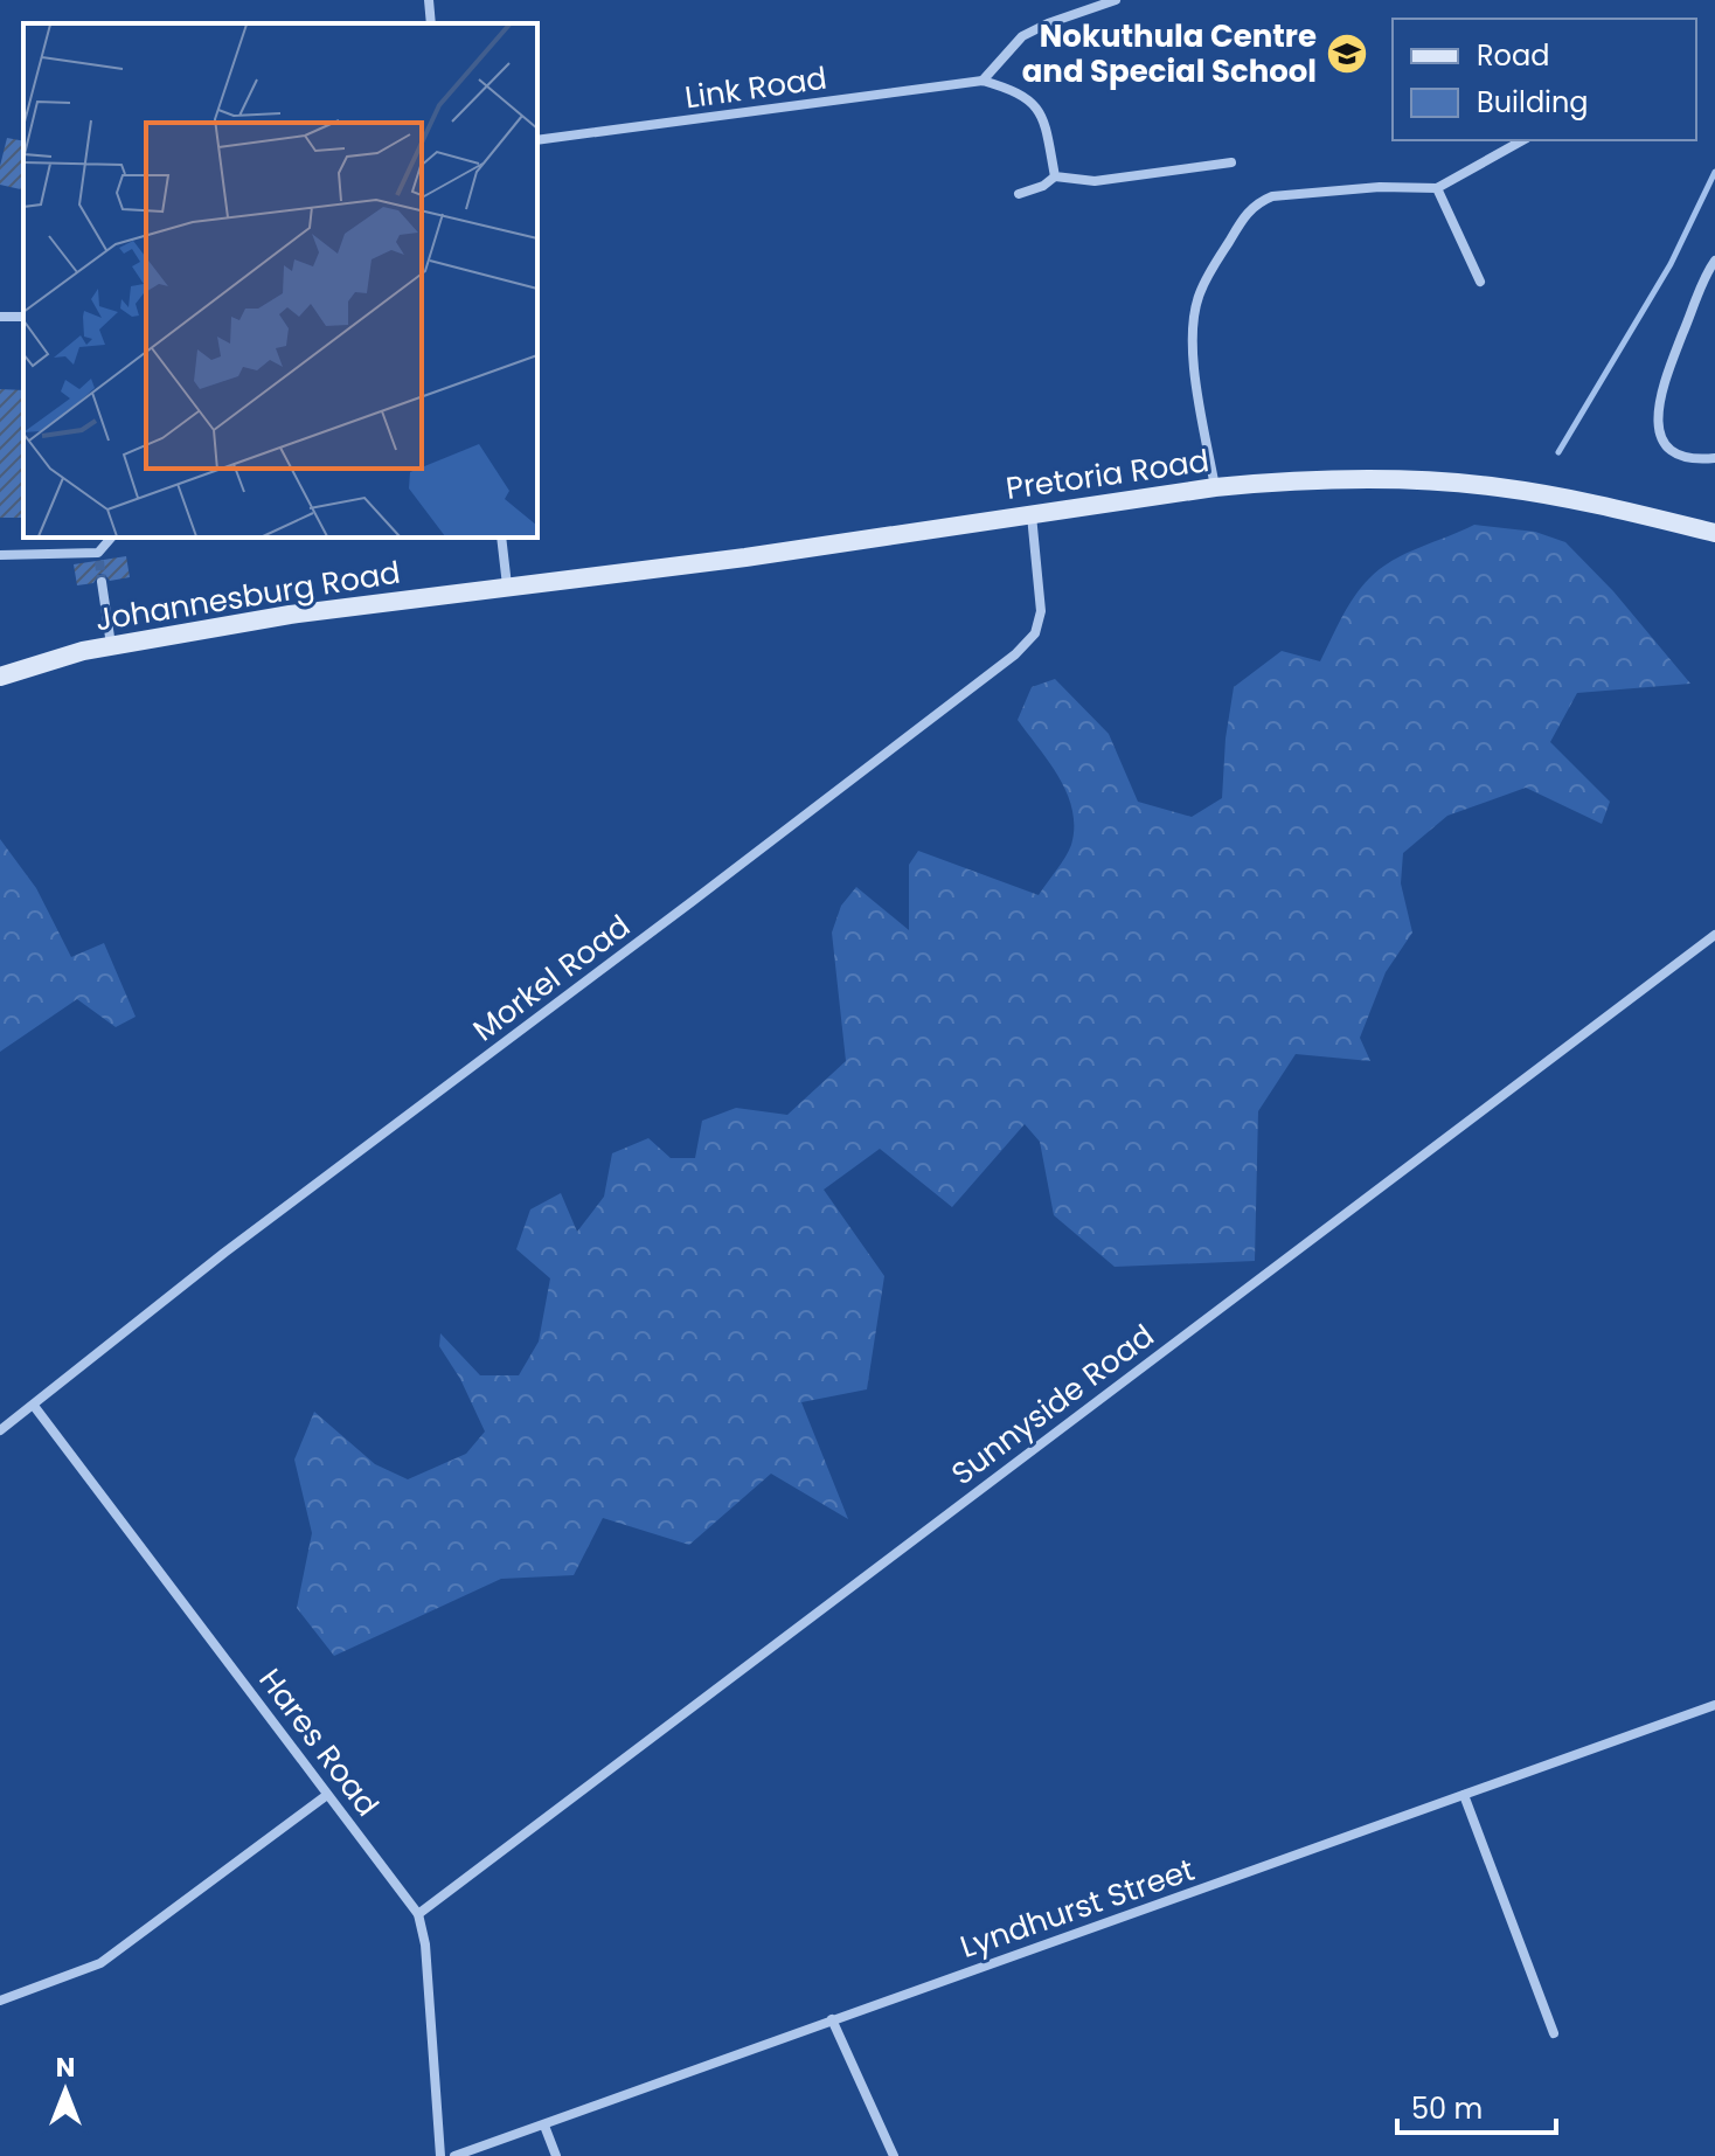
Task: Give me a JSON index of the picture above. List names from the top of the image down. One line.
{"streets":{"main road":["Pretoria Road","Johannesburg Road"],"street":["Link Road","Morkel Road","Sunnyside Road","Hares Road","Lyndhurst Street"]},"crossings":[["Pretoria Road","Johannesburg Road"],["Pretoria Road","Morkel Road"],["Morkel Road","Hares Road"],["Sunnyside Road","Hares Road"]],"places":{"school or university":["Nokuthula Centre and Special School"]},"legend":["Road","Building"],"scale_bar":"50 m","north":"top"}
